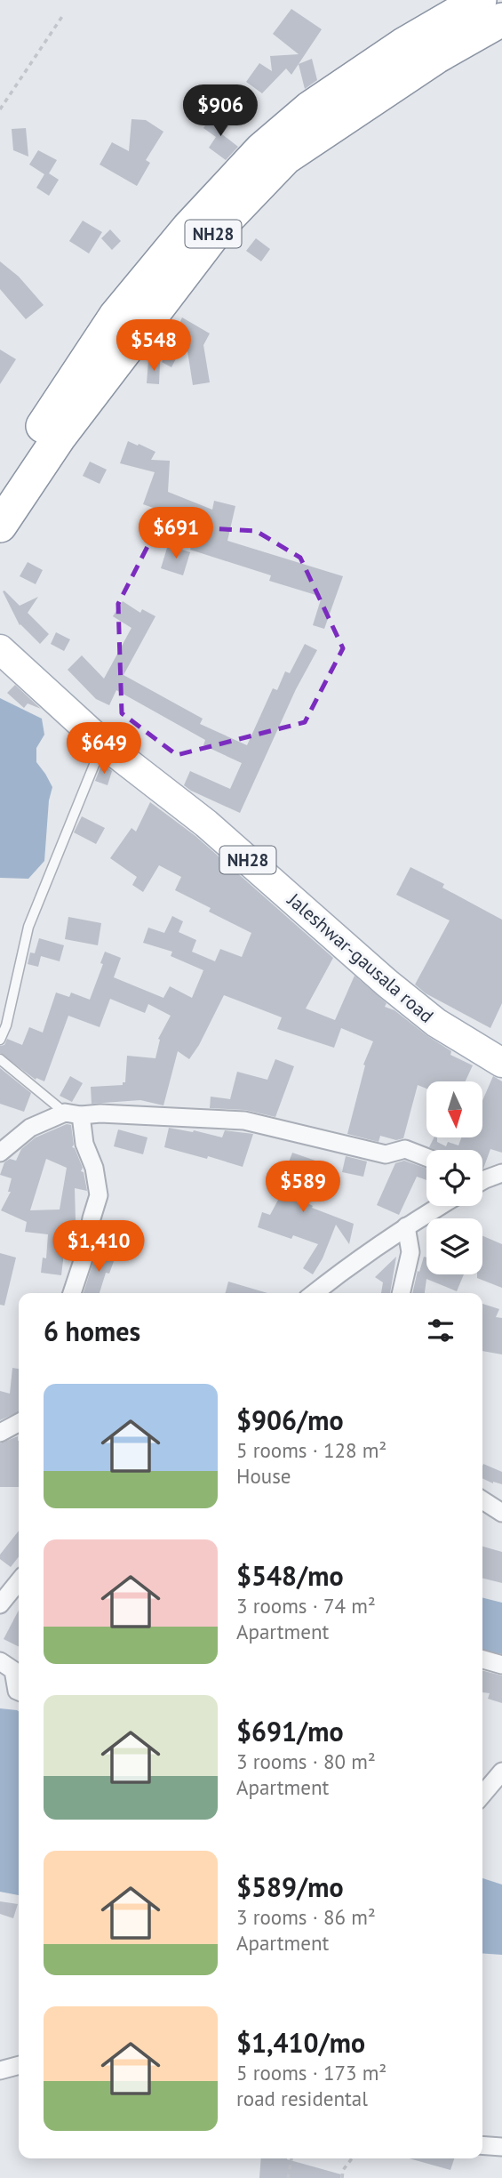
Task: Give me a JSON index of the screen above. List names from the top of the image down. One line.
{"streets":{"highway":["NH28"],"main road":["Jaleshwar-gausala road"]},"north":"bottom","page":{"price":["$906","$548","$691","$649","$589","$1,410"],"heading":"6 homes","list":[{"name":"$906/mo","note":"5 rooms · 128 m² · House"},{"name":"$548/mo","note":"3 rooms · 74 m² · Apartment"},{"name":"$691/mo","note":"3 rooms · 80 m² · Apartment"},{"name":"$589/mo","note":"3 rooms · 86 m² · Apartment"},{"name":"$1,410/mo","note":"5 rooms · 173 m² · road residental"}]}}
